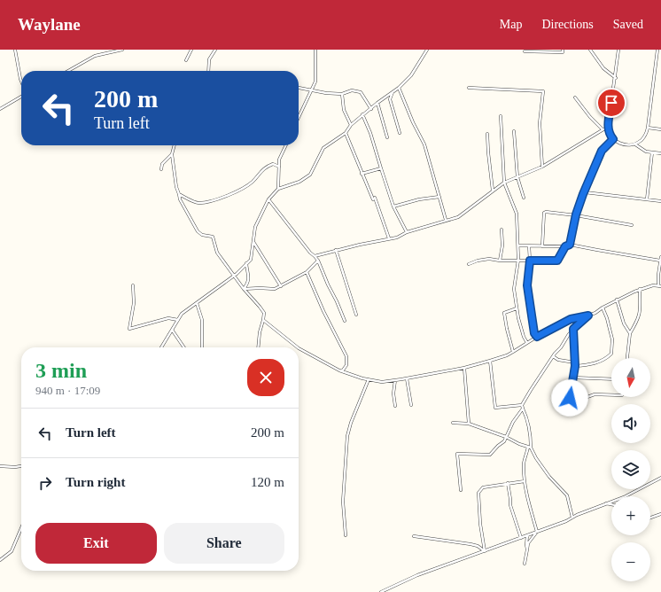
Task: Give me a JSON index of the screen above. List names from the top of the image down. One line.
{"north":"bottom","page":{"header":"Waylane","nav":["Map","Directions","Saved"],"turn":["200 m","Turn left"],"heading":["3 min","940 m · 17:09"],"map_buttons":["+","−"],"list":[{"name":"Turn left","value":"200 m"},{"name":"Turn right","value":"120 m"}],"buttons":["Exit","Share"]}}
